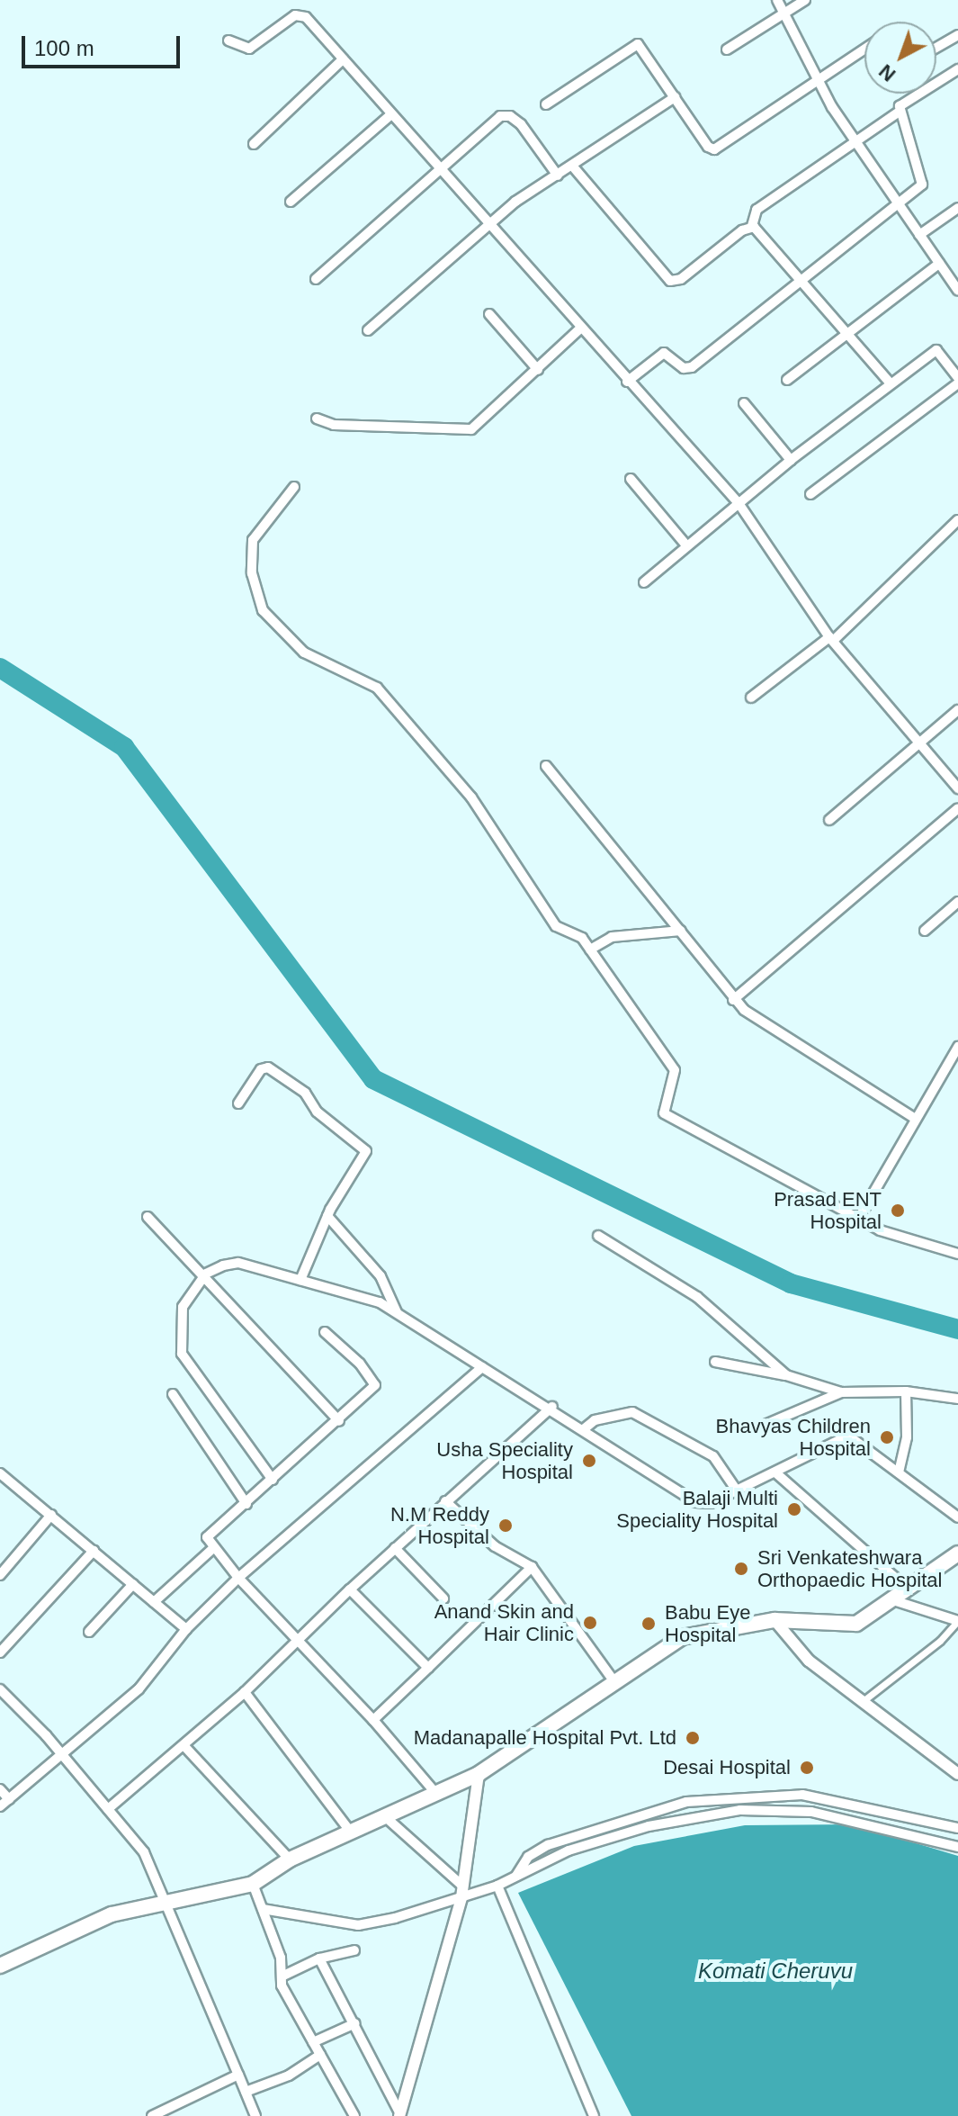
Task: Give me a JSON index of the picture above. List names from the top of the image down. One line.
{"water":["Komati Cheruvu"],"places":["Prasad ENT Hospital","Bhavyas Children Hospital","Usha Speciality Hospital","Balaji Multi Speciality Hospital","N.M Reddy Hospital","Sri Venkateshwara Orthopaedic Hospital","Anand Skin and Hair Clinic","Babu Eye Hospital","Madanapalle Hospital Pvt. Ltd","Desai Hospital"],"scale_bar":"100 m","north":"bottom left"}
